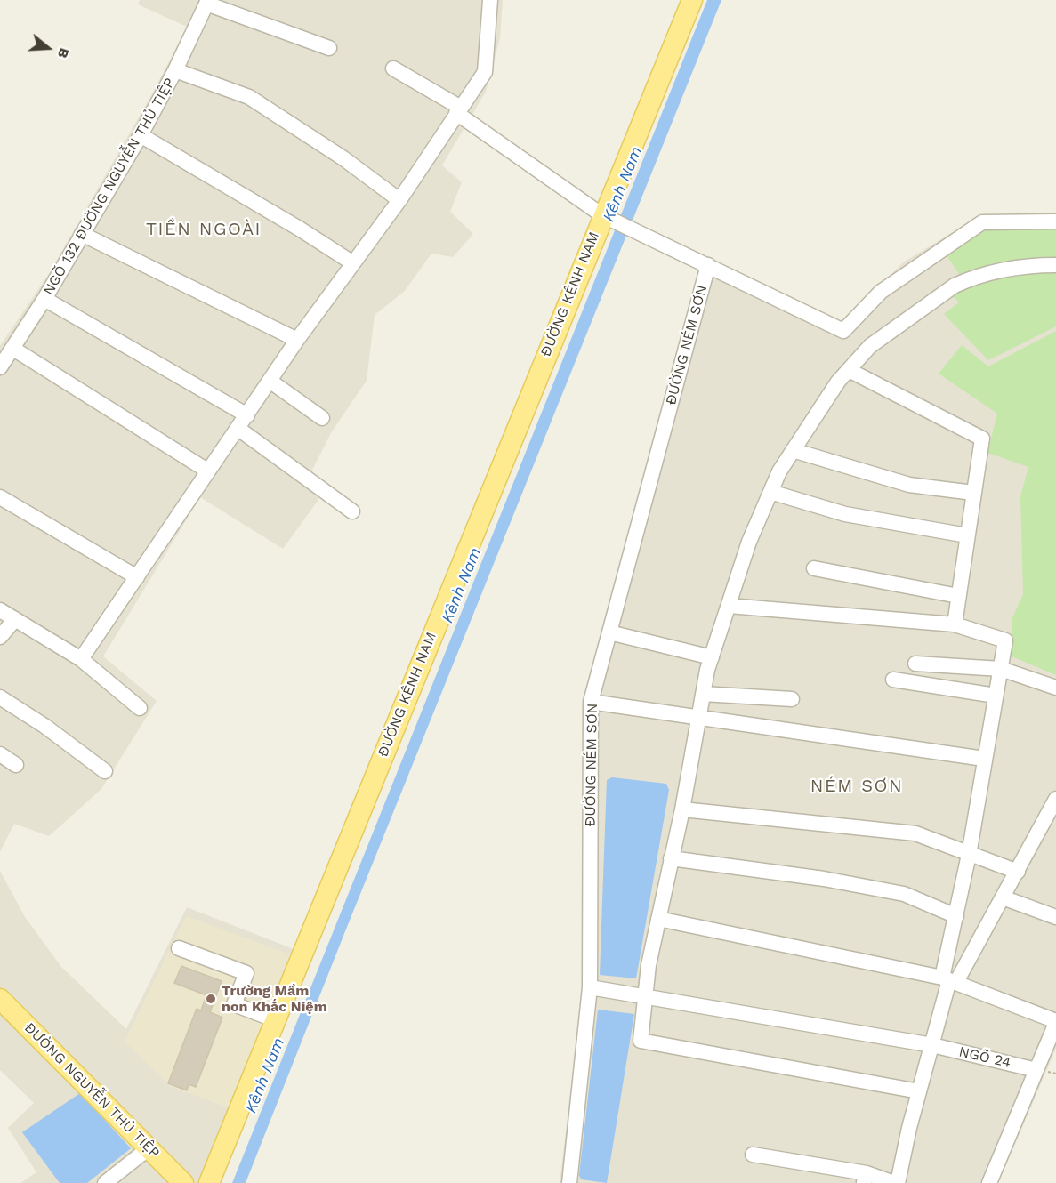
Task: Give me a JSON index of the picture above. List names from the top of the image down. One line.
{"streets":{"main road":["ĐƯỜNG KÊNH NAM","ĐƯỜNG NGUYỄN THỦ TIỆP"],"street":["NGÕ 132 ĐƯỜNG NGUYỄN THỦ TIỆP","ĐƯỜNG NÉM SƠN","NGÕ 24"]},"crossings":[["ĐƯỜNG NÉM SƠN","NGÕ 24"]],"districts":["TIỀN NGOÀI","NÉM SƠN"],"water":["Kênh Nam"],"places":["Trường Mầm non Khắc Niệm"],"north":"right"}
